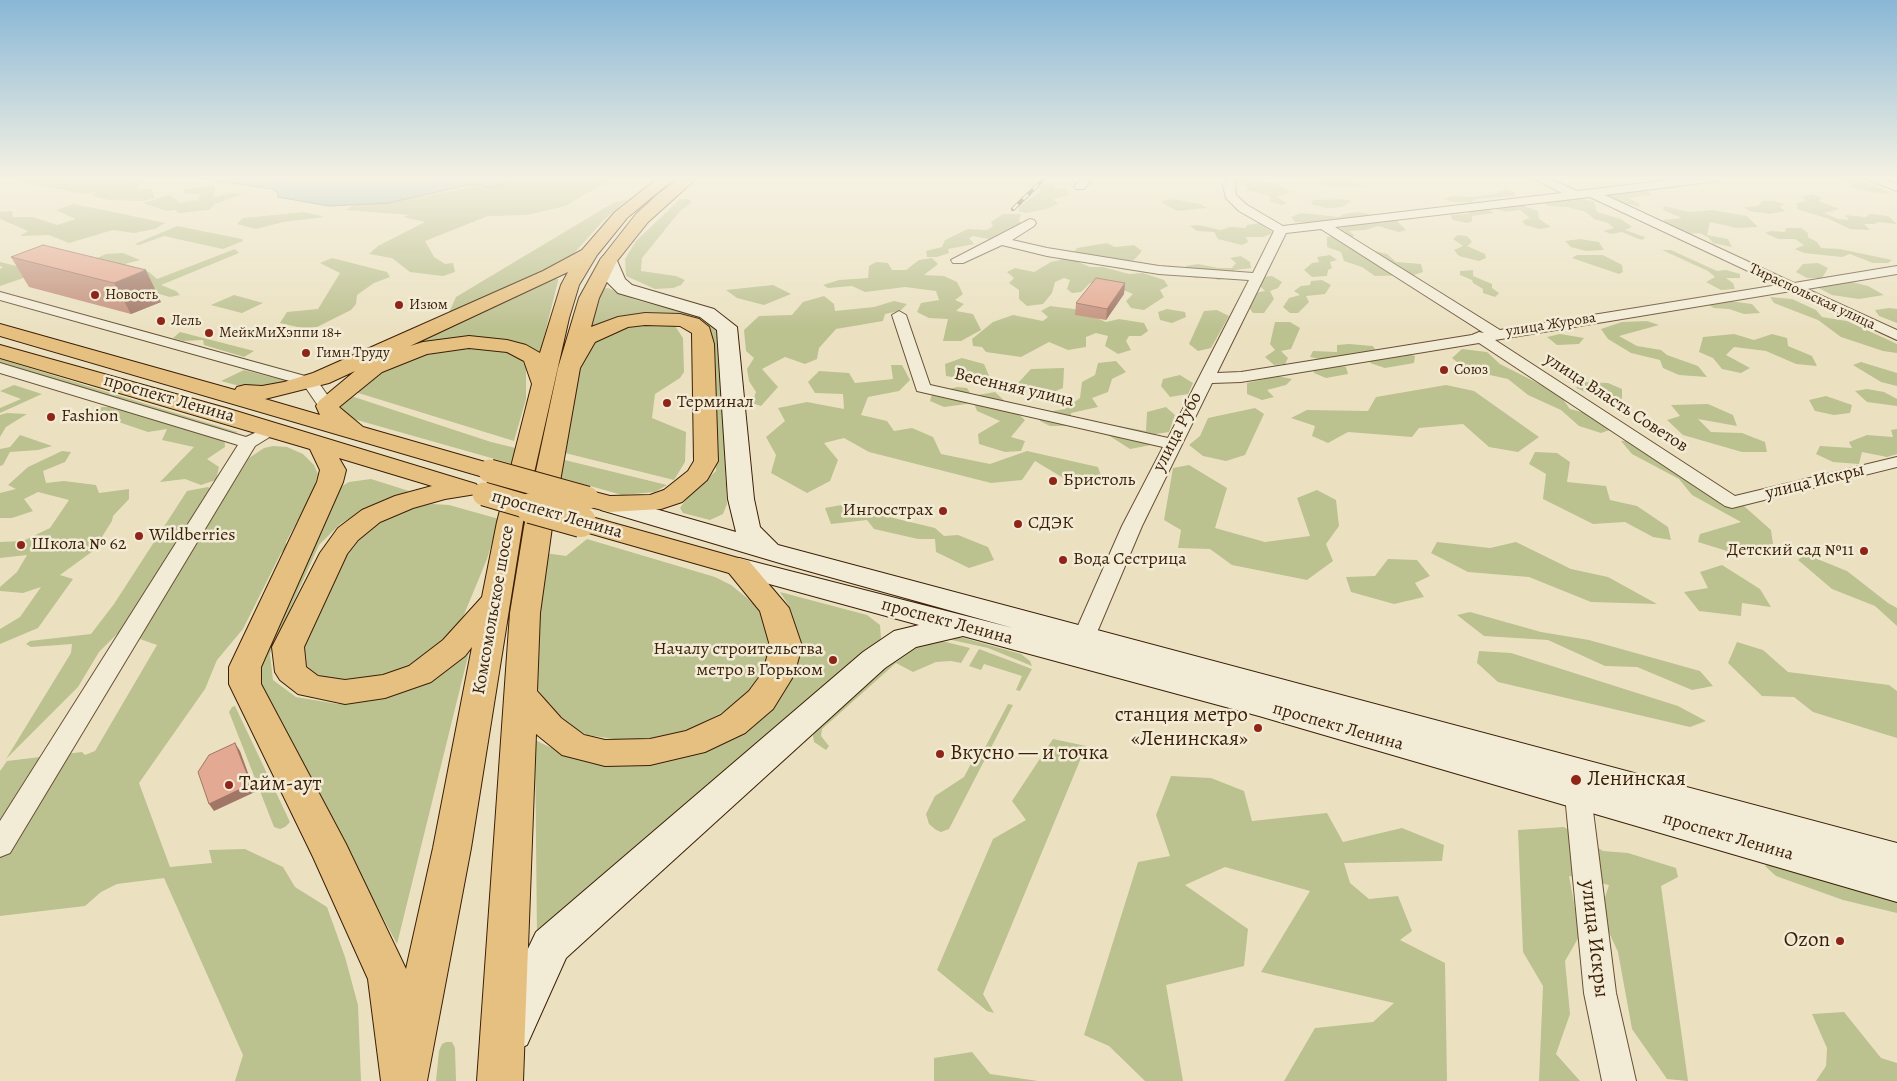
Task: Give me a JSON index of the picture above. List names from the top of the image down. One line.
{"streets":{"main road":["проспект Ленина","Комсомольское шоссе"],"street":["Тираспольская улица","улица Журова","Весенняя улица","улица Власть Советов","улица Рубо","улица Искры"]},"crossings":[["Тираспольская улица","улица Журова"],["улица Журова","улица Власть Советов"],["улица Журова","улица Рубо"],["Весенняя улица","улица Рубо"],["проспект Ленина","улица Рубо"],["проспект Ленина","улица Искры"],["улица Власть Советов","улица Искры"]],"places":["Новость","Изюм","Лель","МейкМиХэппи 18+","Гимн Труду","Союз","Терминал","Fashion","Бристоль","Ингосстрах","СДЭК","Wildberries","Школа № 62","Детский сад №11","Вода Сестрица","Началу строительства метро в Горьком","станция метро «Ленинская»","Вкусно — и точка","Ленинская","Тайм-аут","Ozon"]}
